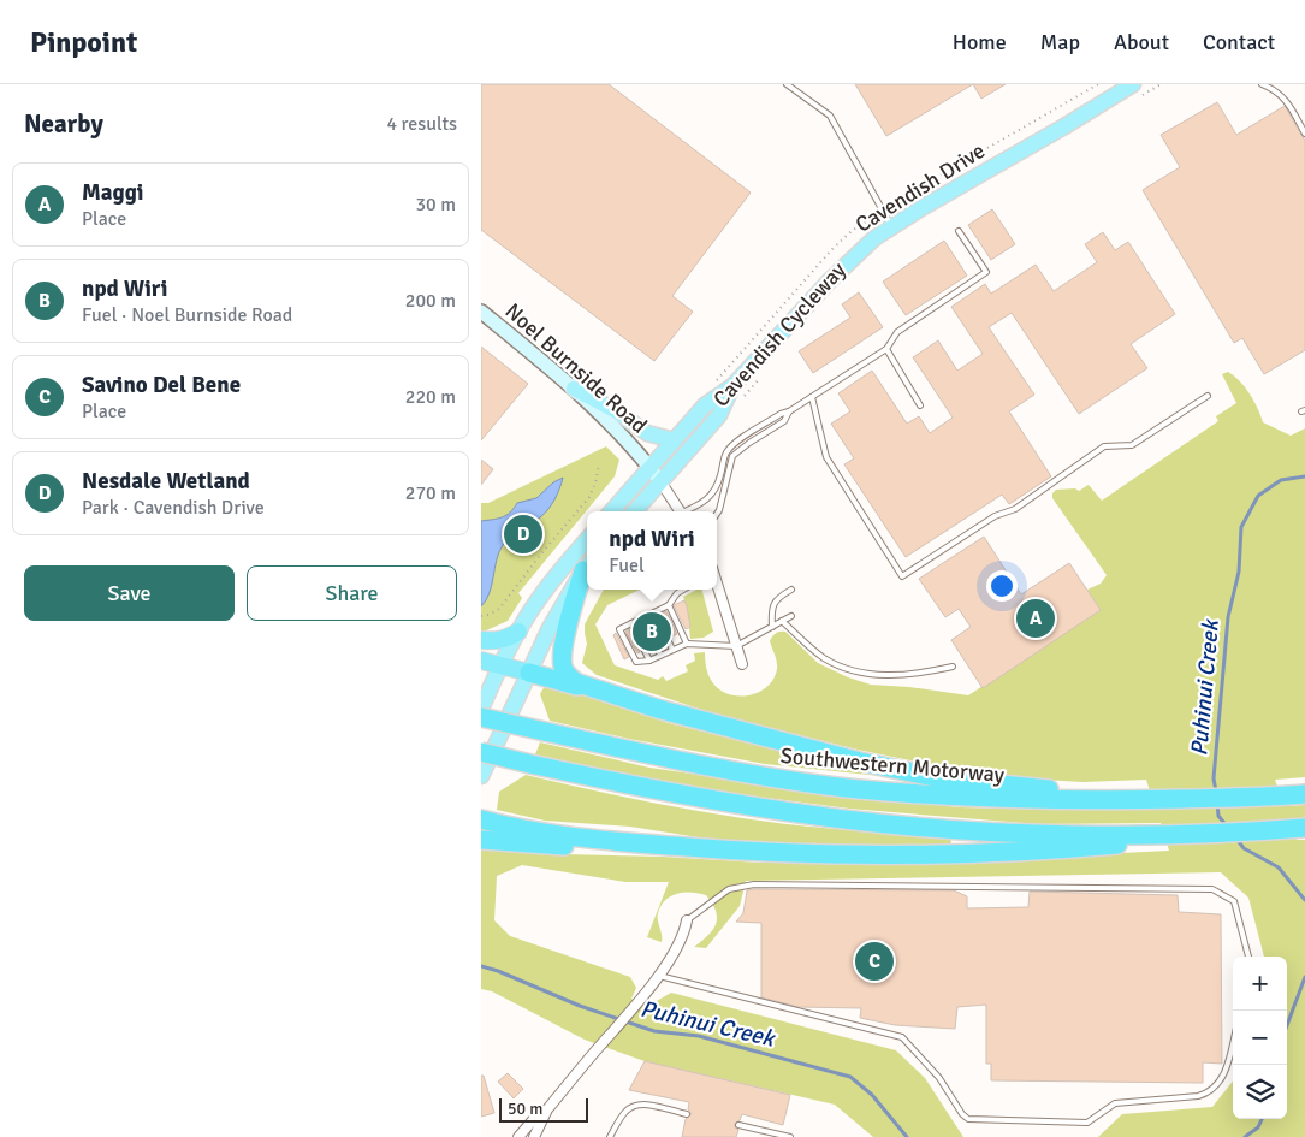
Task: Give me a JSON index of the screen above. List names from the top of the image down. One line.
{"streets":{"highway":["Southwestern Motorway"],"main road":["Cavendish Drive","Noel Burnside Road"],"path":["Cavendish Cycleway"]},"crossings":[["Cavendish Drive","Noel Burnside Road"]],"water":["Puhinui Creek"],"scale_bar":"50 m","page":{"header":"Pinpoint","nav":["Home","Map","About","Contact"],"heading":["Nearby","4 results"],"list":[{"mark":"A","name":"Maggi","note":"Place","value":"30 m"},{"mark":"B","name":"npd Wiri","note":"Fuel · Noel Burnside Road","value":"200 m"},{"mark":"C","name":"Savino Del Bene","note":"Place","value":"220 m"},{"mark":"D","name":"Nesdale Wetland","note":"Park · Cavendish Drive","value":"270 m"}],"popup":["npd Wiri","Fuel"],"pins":["D","A","B","C"],"buttons":["Save","Share"],"map_buttons":["+","−"],"scale":"50 m"}}
